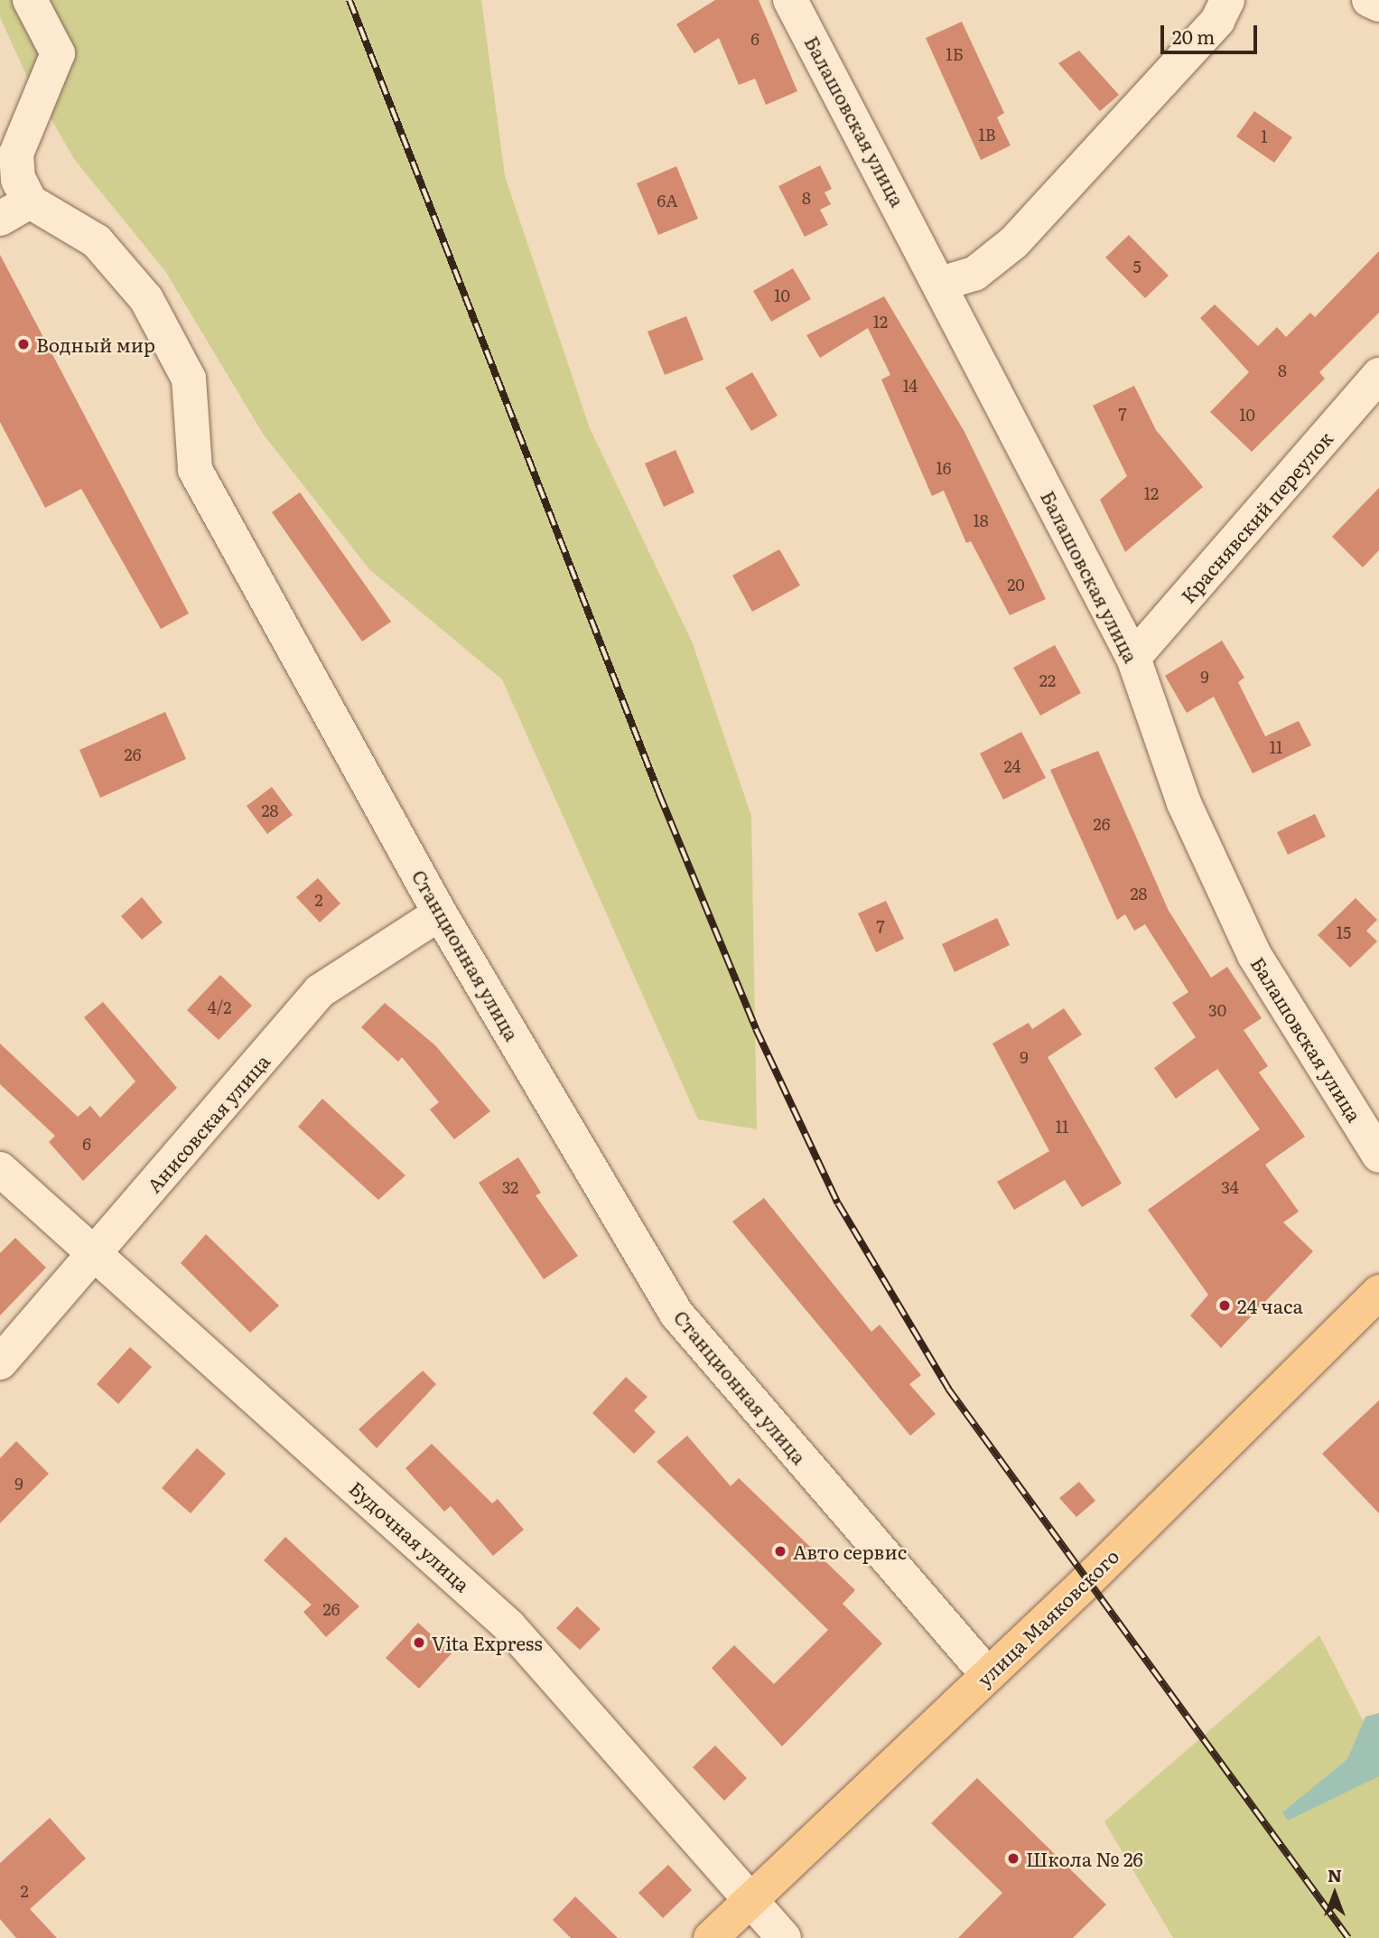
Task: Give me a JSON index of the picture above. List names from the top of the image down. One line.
{"streets":{"main road":["улица Маяковского"],"street":["Балашовская улица","Краснявский переулок","Станционная улица","Анисовская улица","Будочная улица"]},"crossings":[["Балашовская улица","Краснявский переулок"],["Станционная улица","Анисовская улица"],["Станционная улица","улица Маяковского"],["Анисовская улица","Будочная улица"],["Будочная улица","улица Маяковского"]],"places":["Водный мир","24 часа","Авто сервис","Vita Express","Школа № 26"],"house_numbers":["6","1Б","1В","1","8","6А","5","10","12","8","14","7","10","16","12","18","20","9","22","11","26","24","28","26","28","2","7","15","4/2","30","9","11","6","32","34","9","26","2"],"scale_bar":"20 m","north":"top"}
